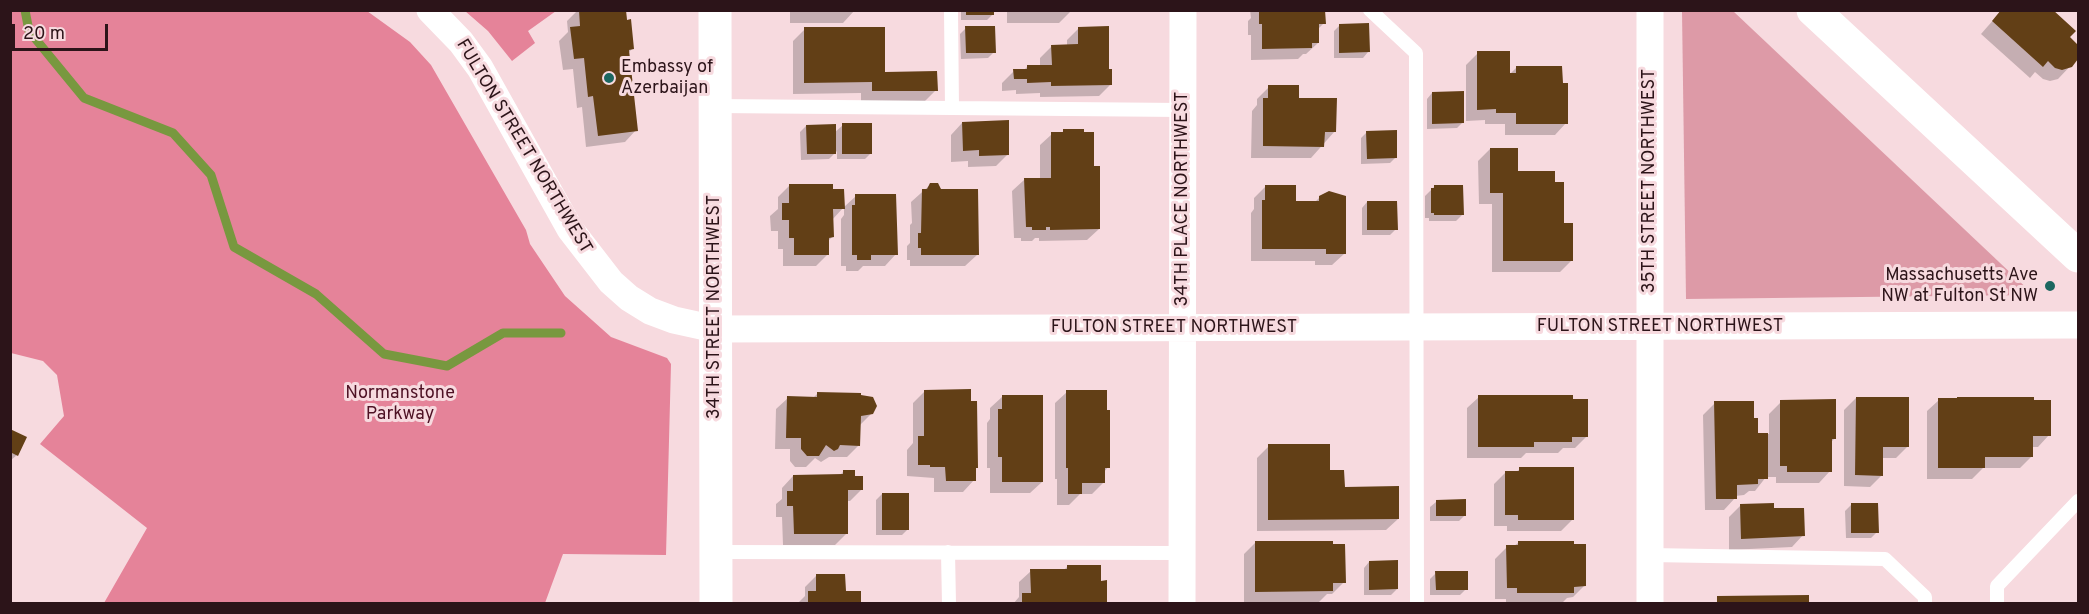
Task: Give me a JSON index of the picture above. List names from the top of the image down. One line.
{"streets":{"main road":["34TH STREET NORTHWEST"],"street":["FULTON STREET NORTHWEST","35TH STREET NORTHWEST","34TH PLACE NORTHWEST"]},"crossings":[["FULTON STREET NORTHWEST","35TH STREET NORTHWEST"],["FULTON STREET NORTHWEST","34TH PLACE NORTHWEST"],["FULTON STREET NORTHWEST","34TH STREET NORTHWEST"]],"parks":["Normanstone Parkway"],"places":["Embassy of Azerbaijan","Massachusetts Ave NW at Fulton St NW"],"scale_bar":"20 m"}
